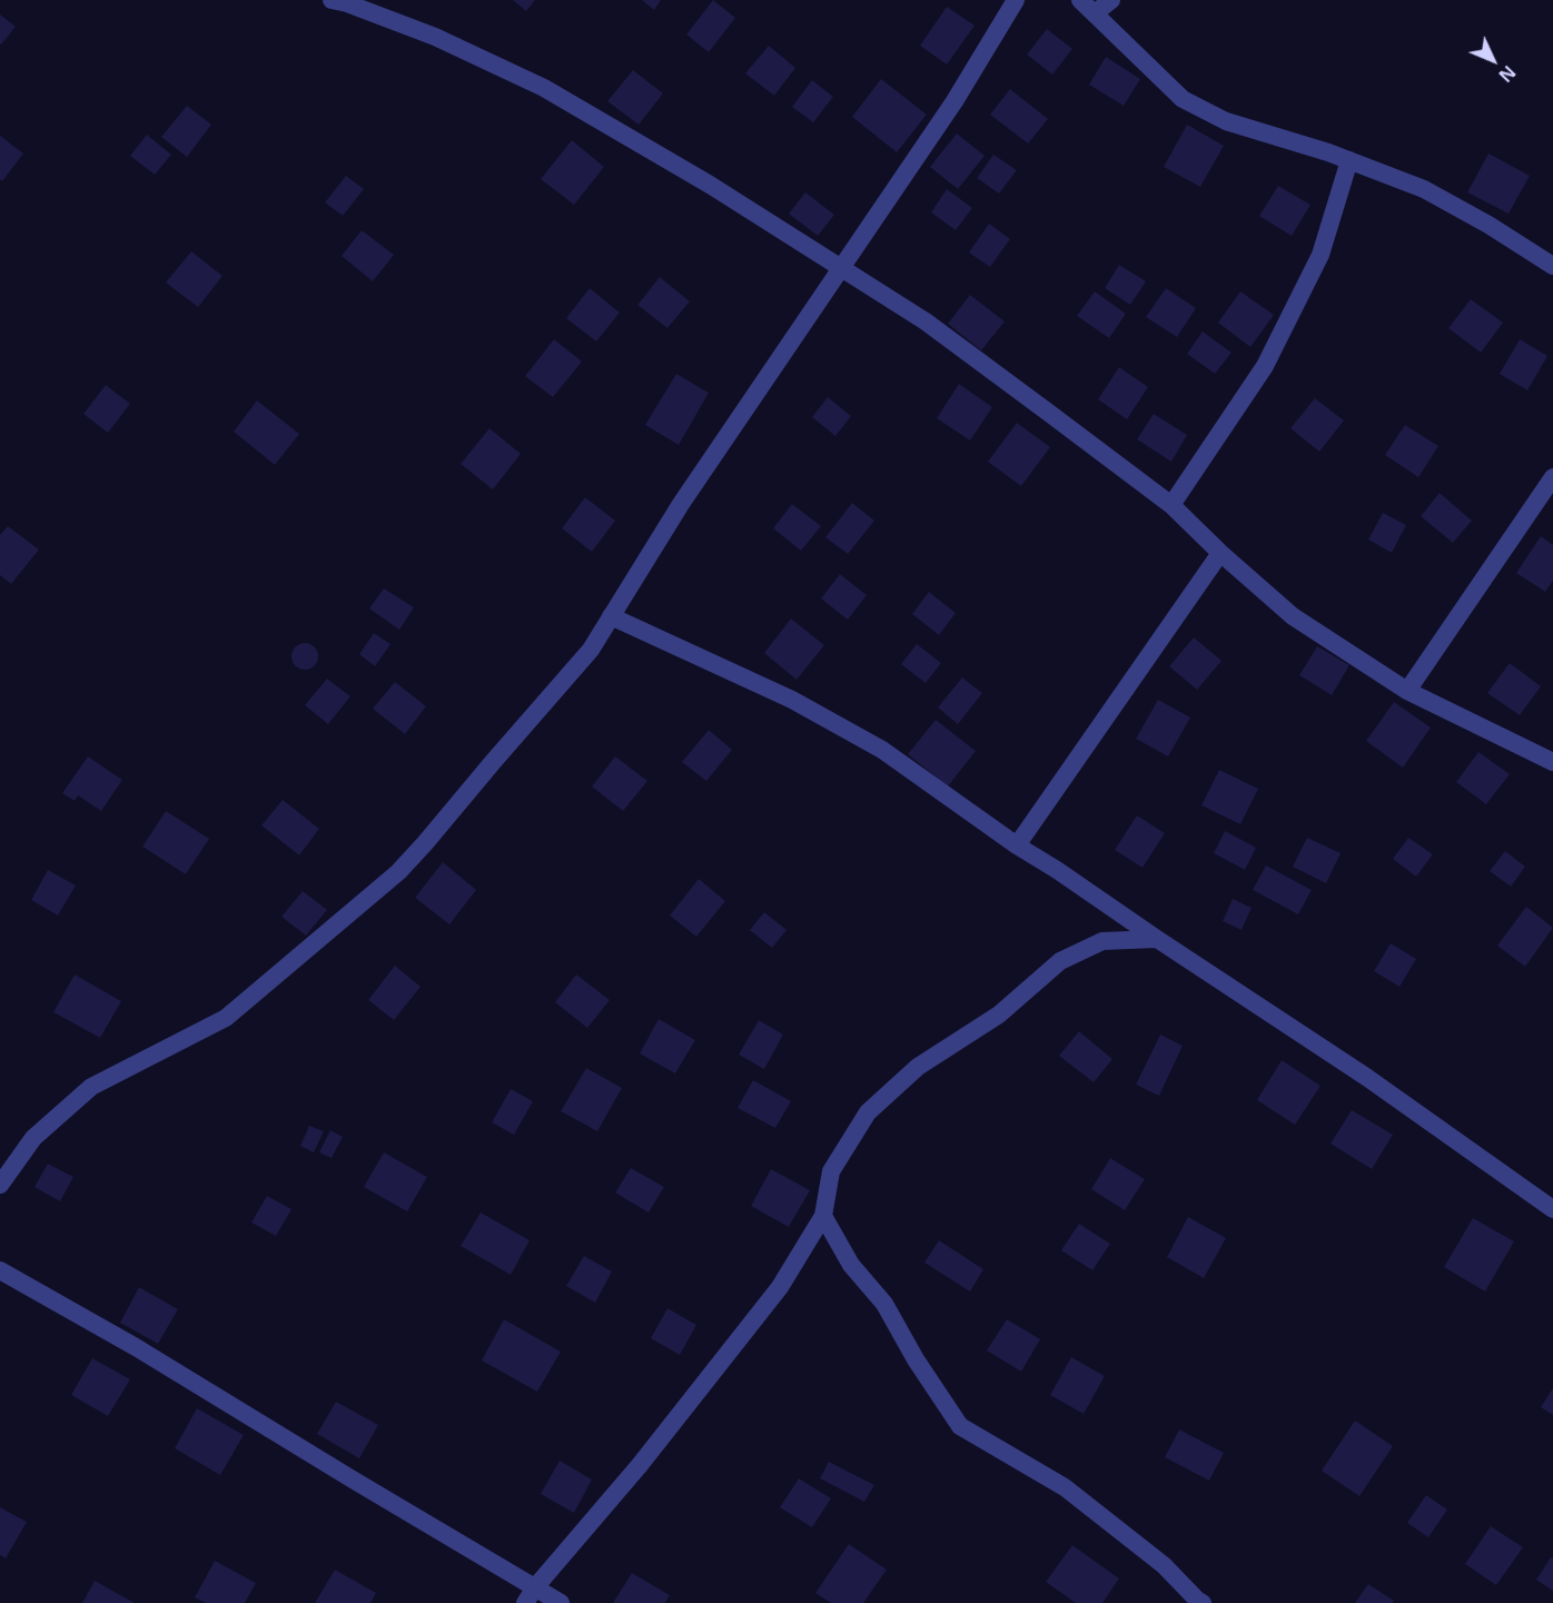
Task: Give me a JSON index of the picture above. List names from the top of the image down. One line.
{"north":"bottom right"}
